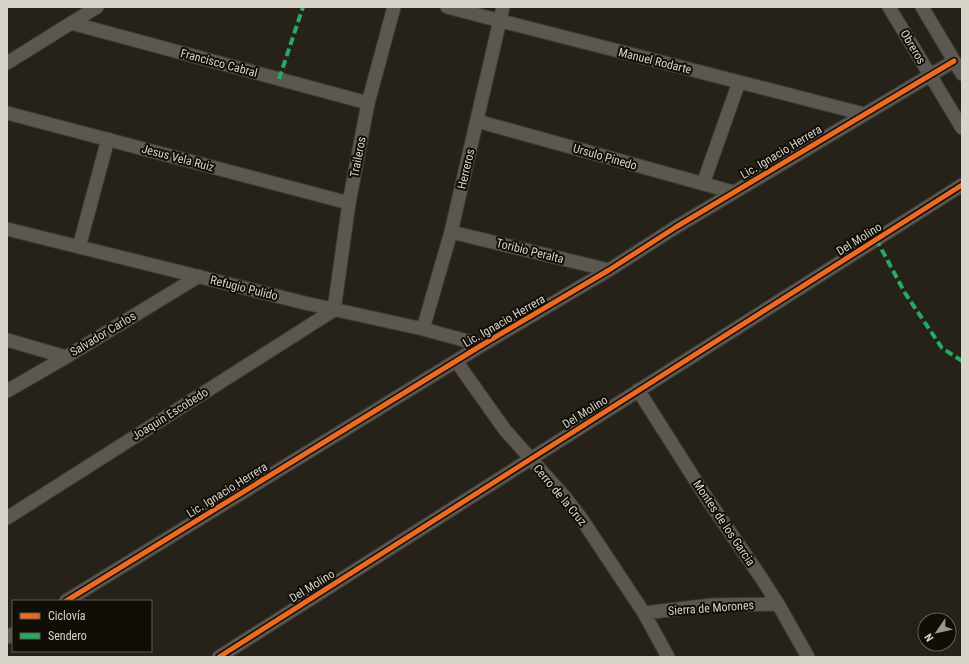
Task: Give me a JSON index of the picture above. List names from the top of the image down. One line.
{"streets":{"street":["Obreros","Manuel Rodarte","Francisco Cabral","Lic. Ignacio Herrera","Traileros","Ursulo Pinedo","Jesus Vela Ruiz","Herreros","Del Molino","Toribio Peralta","Refugio Pulido","Salvador Carlos","Joaquin Escobedo","Cerro de la Cruz","Montes de los Garcia","Sierra de Morones"]},"crossings":[["Obreros","Lic. Ignacio Herrera"],["Manuel Rodarte","Lic. Ignacio Herrera"],["Manuel Rodarte","Herreros"],["Francisco Cabral","Traileros"],["Lic. Ignacio Herrera","Ursulo Pinedo"],["Lic. Ignacio Herrera","Toribio Peralta"],["Lic. Ignacio Herrera","Refugio Pulido"],["Lic. Ignacio Herrera","Cerro de la Cruz"],["Traileros","Jesus Vela Ruiz"],["Traileros","Refugio Pulido"],["Traileros","Joaquin Escobedo"],["Ursulo Pinedo","Herreros"],["Herreros","Toribio Peralta"],["Herreros","Refugio Pulido"],["Del Molino","Cerro de la Cruz"],["Del Molino","Montes de los Garcia"],["Refugio Pulido","Salvador Carlos"],["Refugio Pulido","Joaquin Escobedo"],["Cerro de la Cruz","Sierra de Morones"],["Montes de los Garcia","Sierra de Morones"]],"legend":["Ciclovía","Sendero"],"north":"bottom left"}
